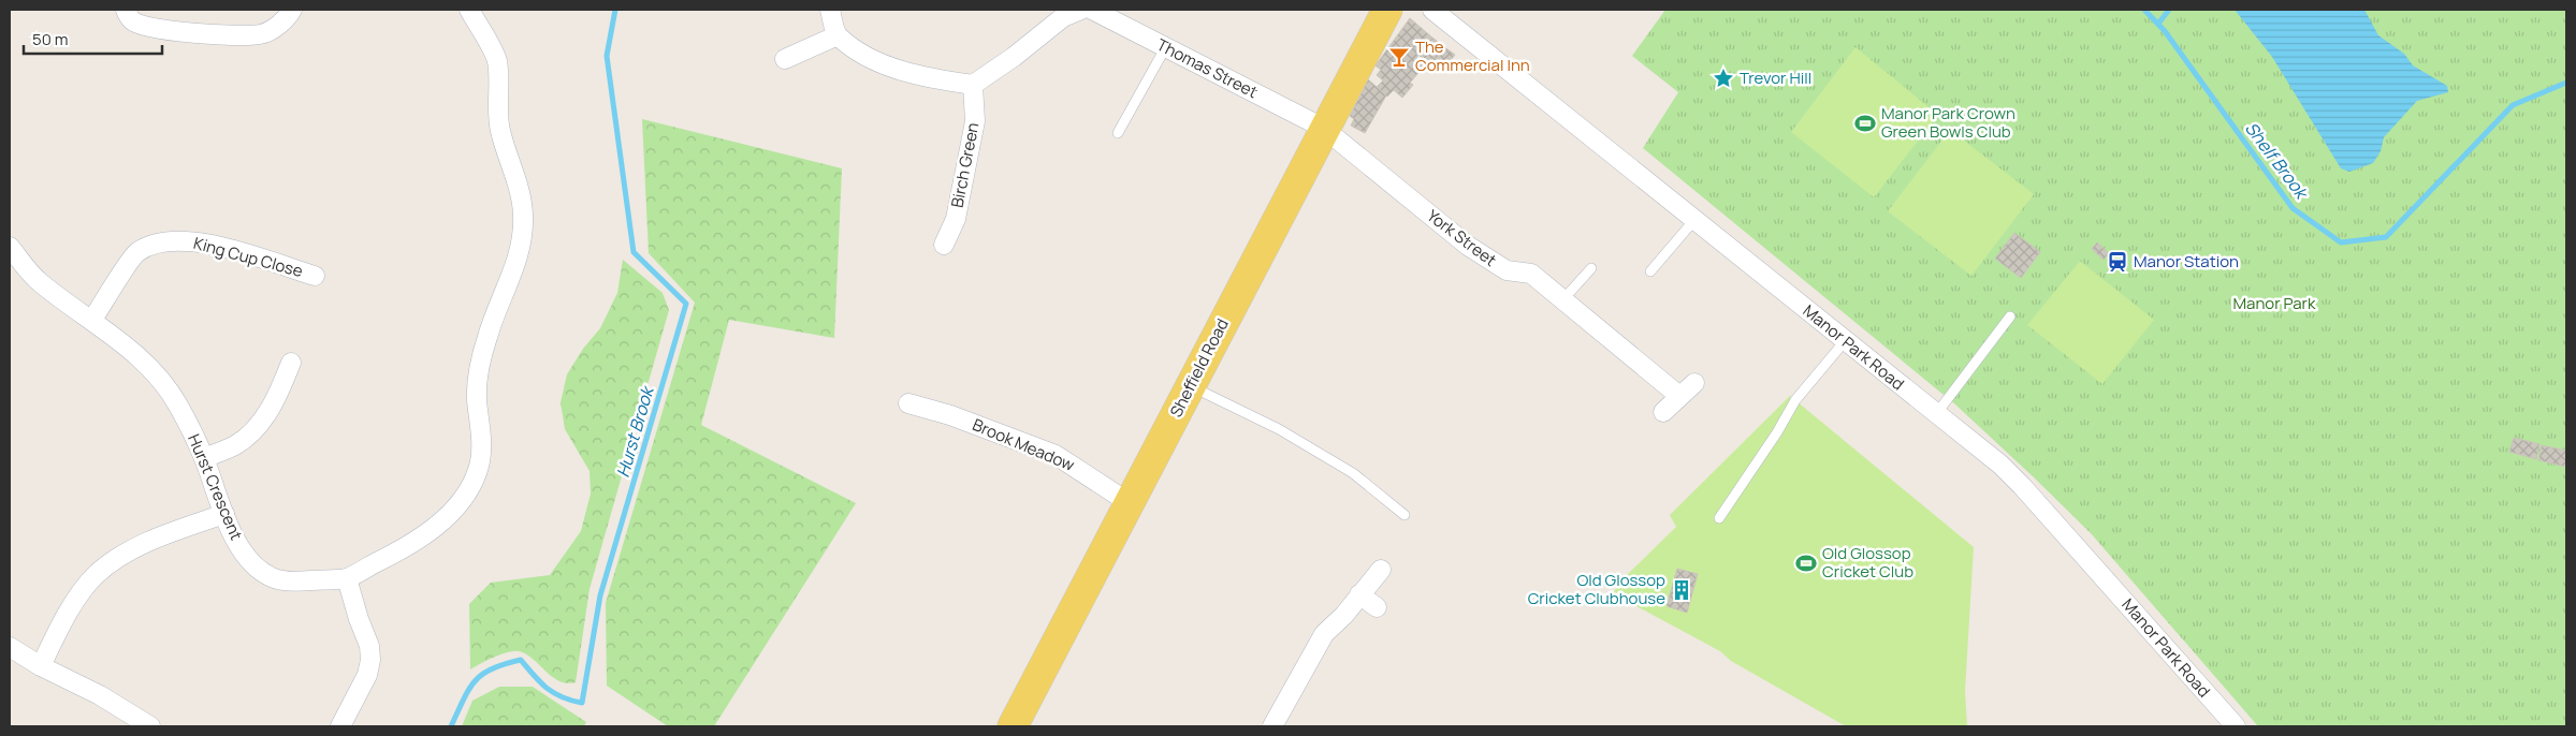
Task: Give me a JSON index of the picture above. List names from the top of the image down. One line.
{"streets":{"main road":["Sheffield Road"],"street":["Thomas Street","Birch Green","York Street","King Cup Close","Manor Park Road","Brook Meadow","Hurst Crescent"]},"crossings":[["Thomas Street","York Street"],["Thomas Street","Sheffield Road"],["York Street","Sheffield Road"],["King Cup Close","Hurst Crescent"],["Sheffield Road","Brook Meadow"]],"water":["Shelf Brook","Hurst Brook"],"parks":["Manor Park"],"places":{"bar":["The Commercial Inn"],"place":["Trevor Hill"],"sports":["Manor Park Crown Green Bowls Club","Old Glossop Cricket Club"],"station":["Manor Station"],"building":["Old Glossop Cricket Clubhouse"]},"scale_bar":"50 m"}
